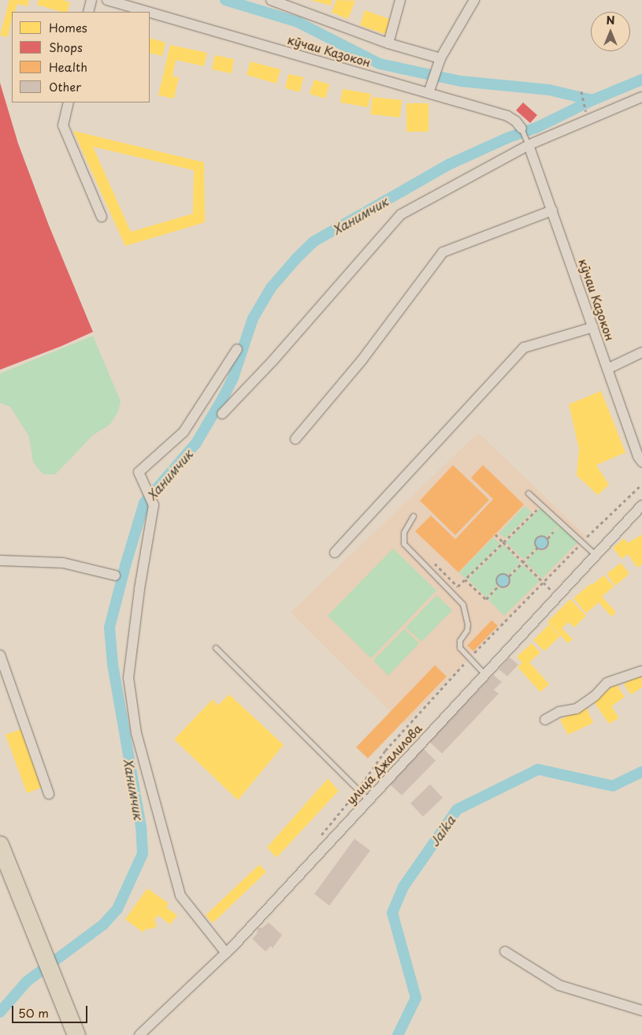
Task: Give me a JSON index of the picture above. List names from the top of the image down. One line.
{"streets":{"street":["кӯчаи Казокон","улица Джалилова"]},"water":["Ханимчик","Jaika"],"legend":["Homes","Shops","Health","Other"],"scale_bar":"50 m","north":"top"}
